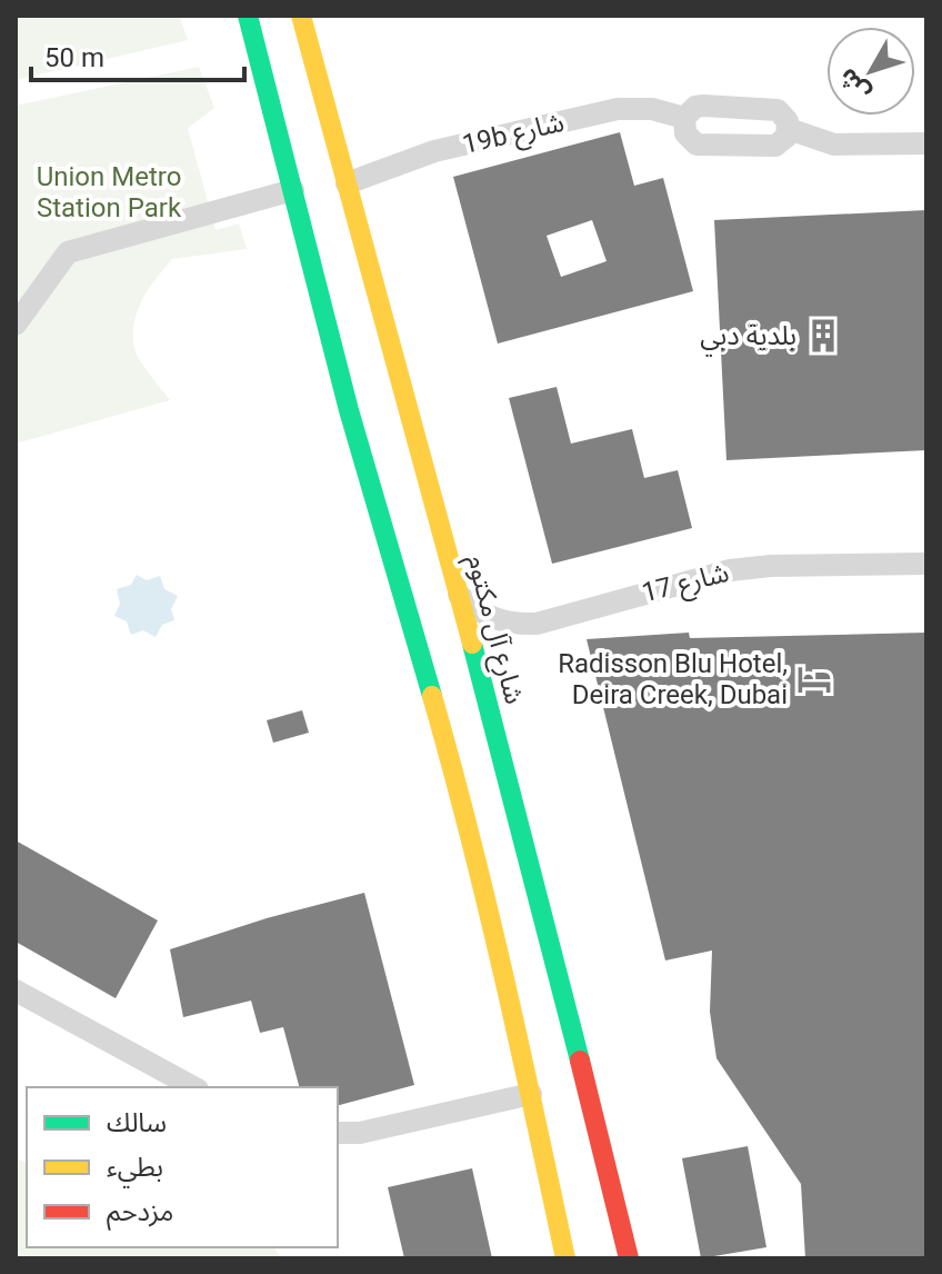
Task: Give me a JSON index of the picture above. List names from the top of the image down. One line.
{"streets":{"main road":["شارع آل مكتوم"],"street":["19b شارع","شارع 17"]},"crossings":[["19b شارع","شارع آل مكتوم"],["شارع 17","شارع آل مكتوم"]],"parks":["Union Metro Station Park"],"places":{"building":["بلدية دبي"],"hotel":["Radisson Blu Hotel, Deira Creek, Dubai"]},"legend":["سالك","بطيء","مزدحم"],"scale_bar":"50 m","north":"bottom left"}
